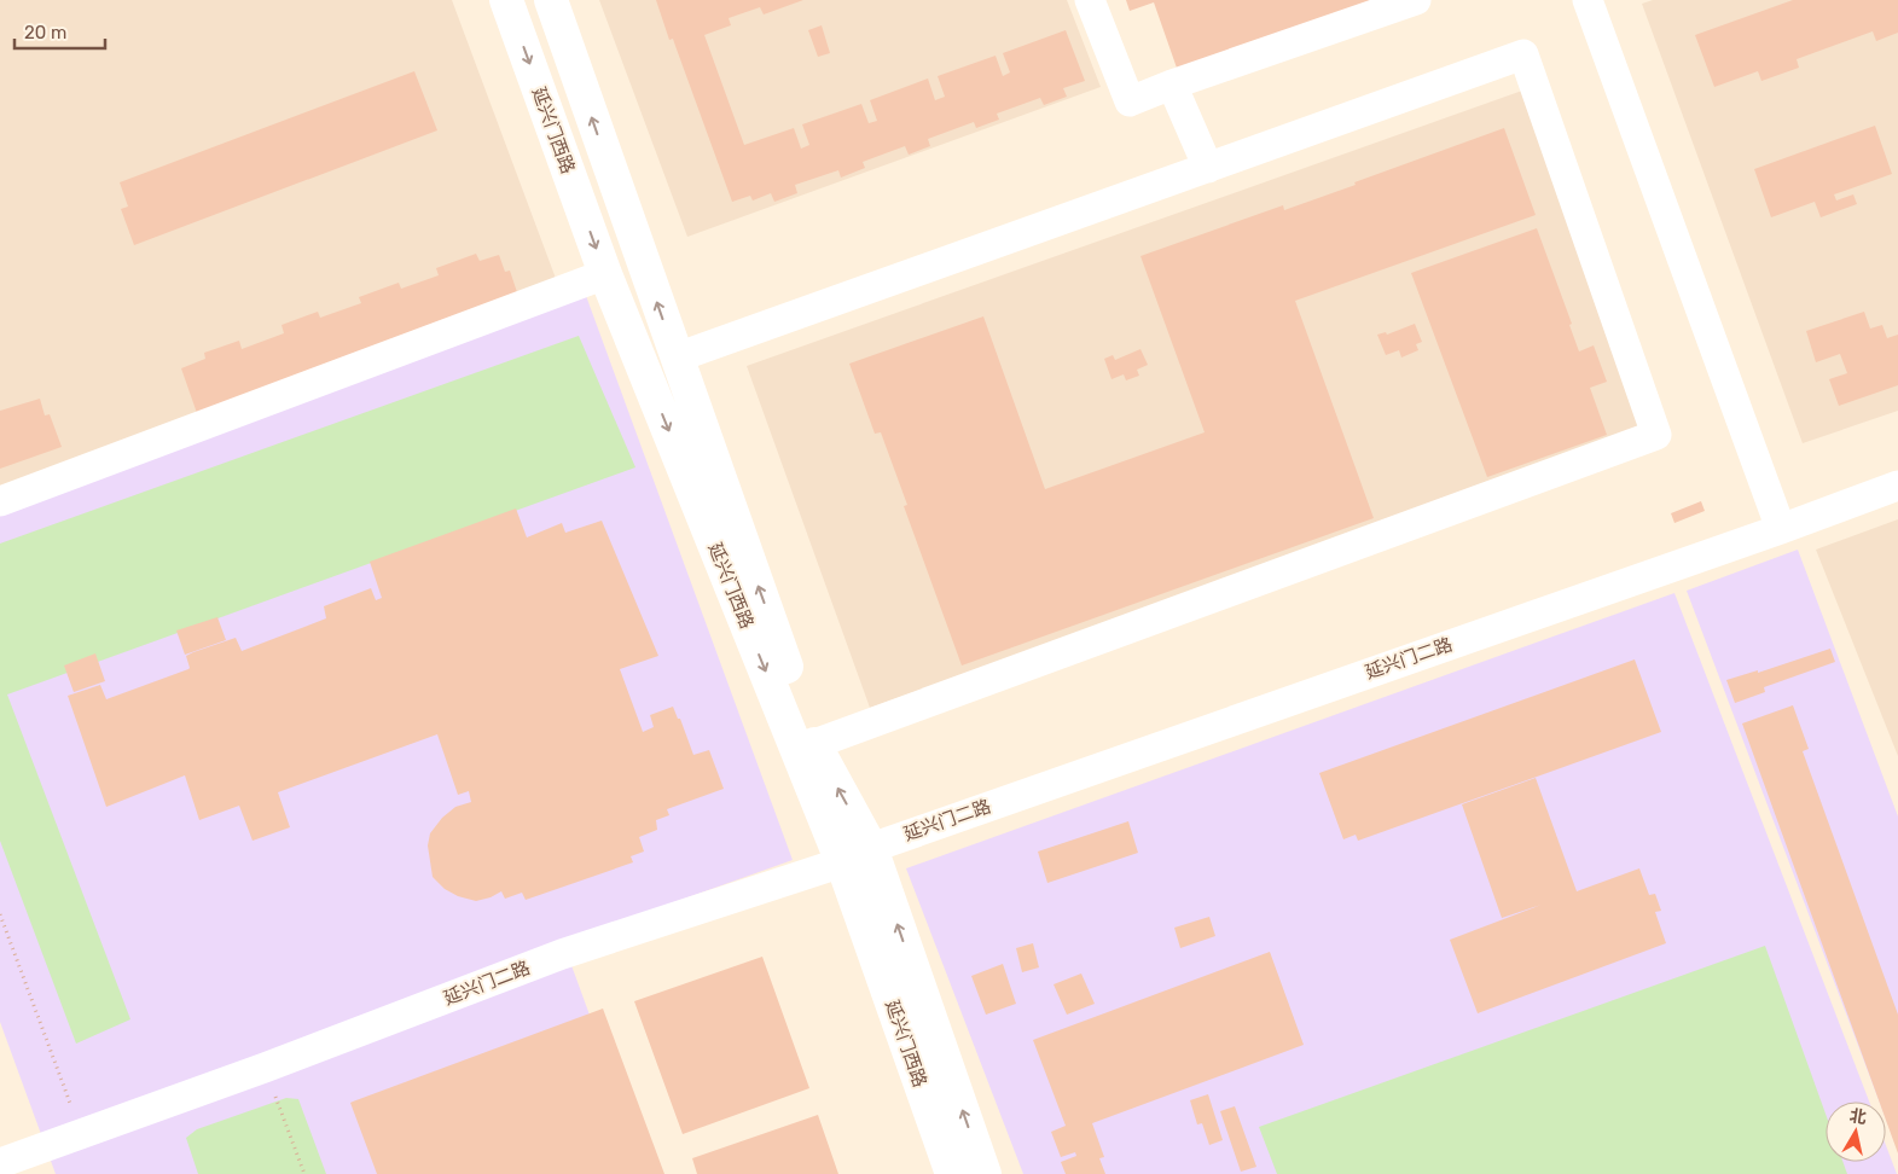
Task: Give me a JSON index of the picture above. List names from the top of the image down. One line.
{"streets":{"street":["延兴门西路","延兴门二路"]},"crossings":[["延兴门西路","延兴门二路"]],"scale_bar":"20 m","north":"top"}
